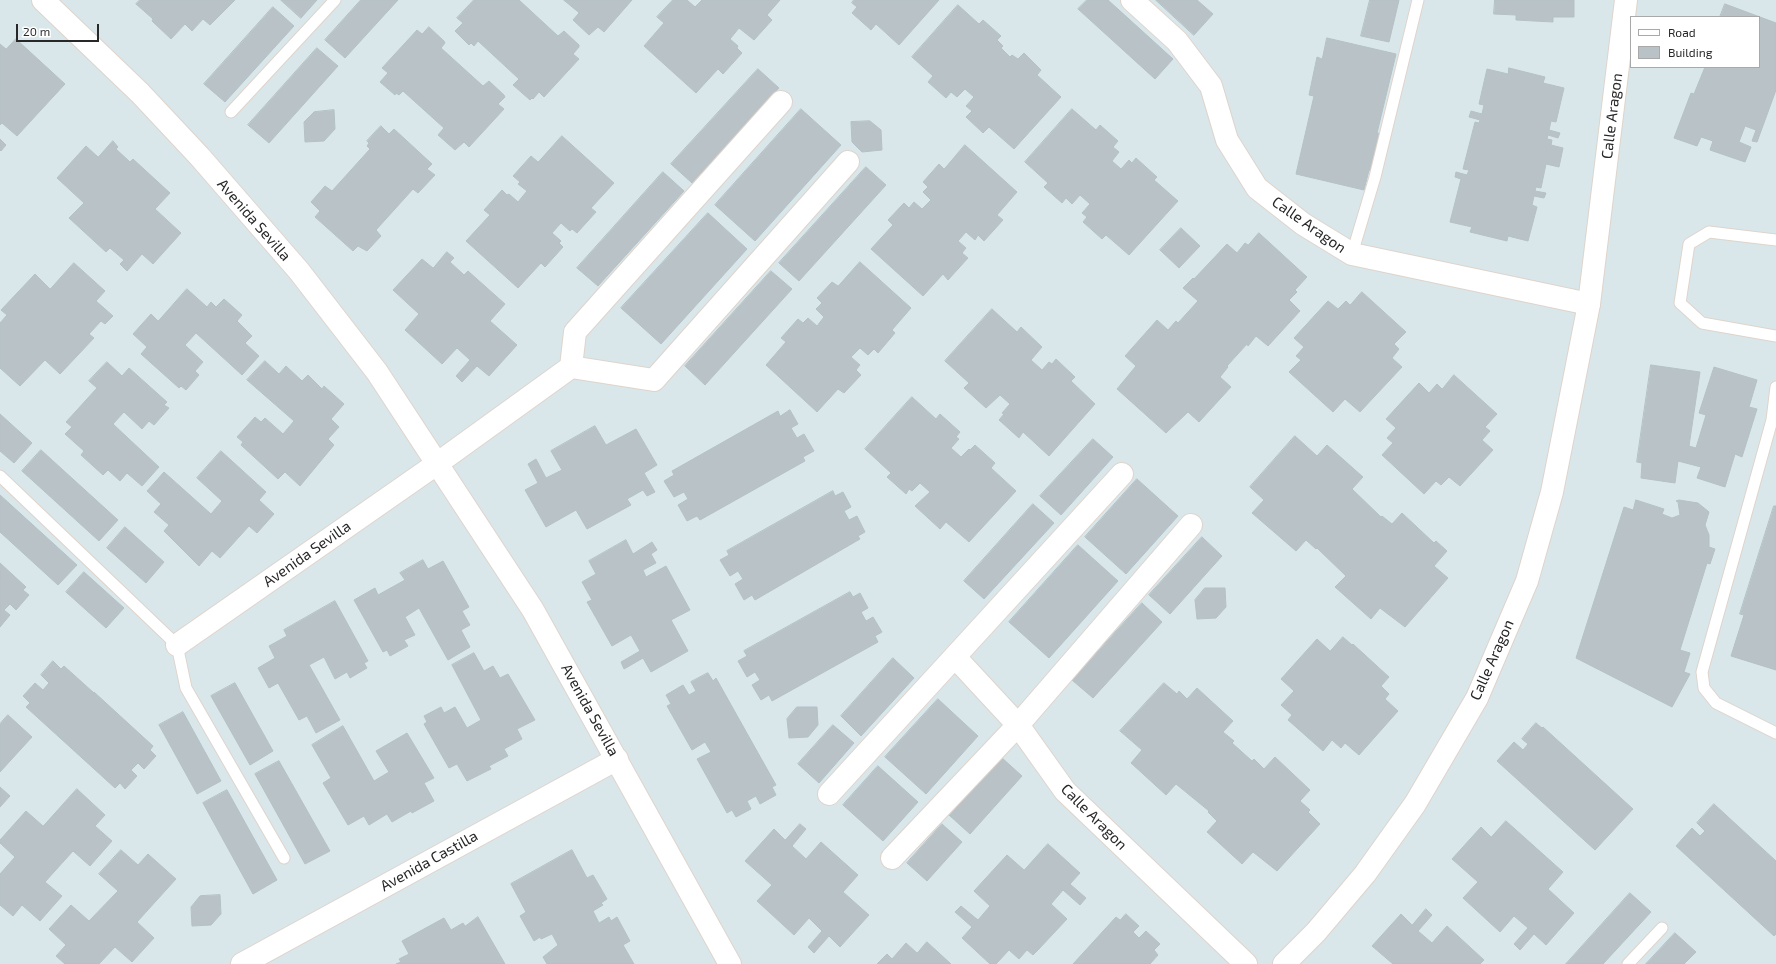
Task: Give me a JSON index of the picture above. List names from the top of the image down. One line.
{"streets":{"street":["Calle Aragon","Avenida Sevilla","Avenida Castilla"]},"crossings":[["Avenida Sevilla","Avenida Castilla"]],"legend":["Road","Building"],"scale_bar":"20 m"}
